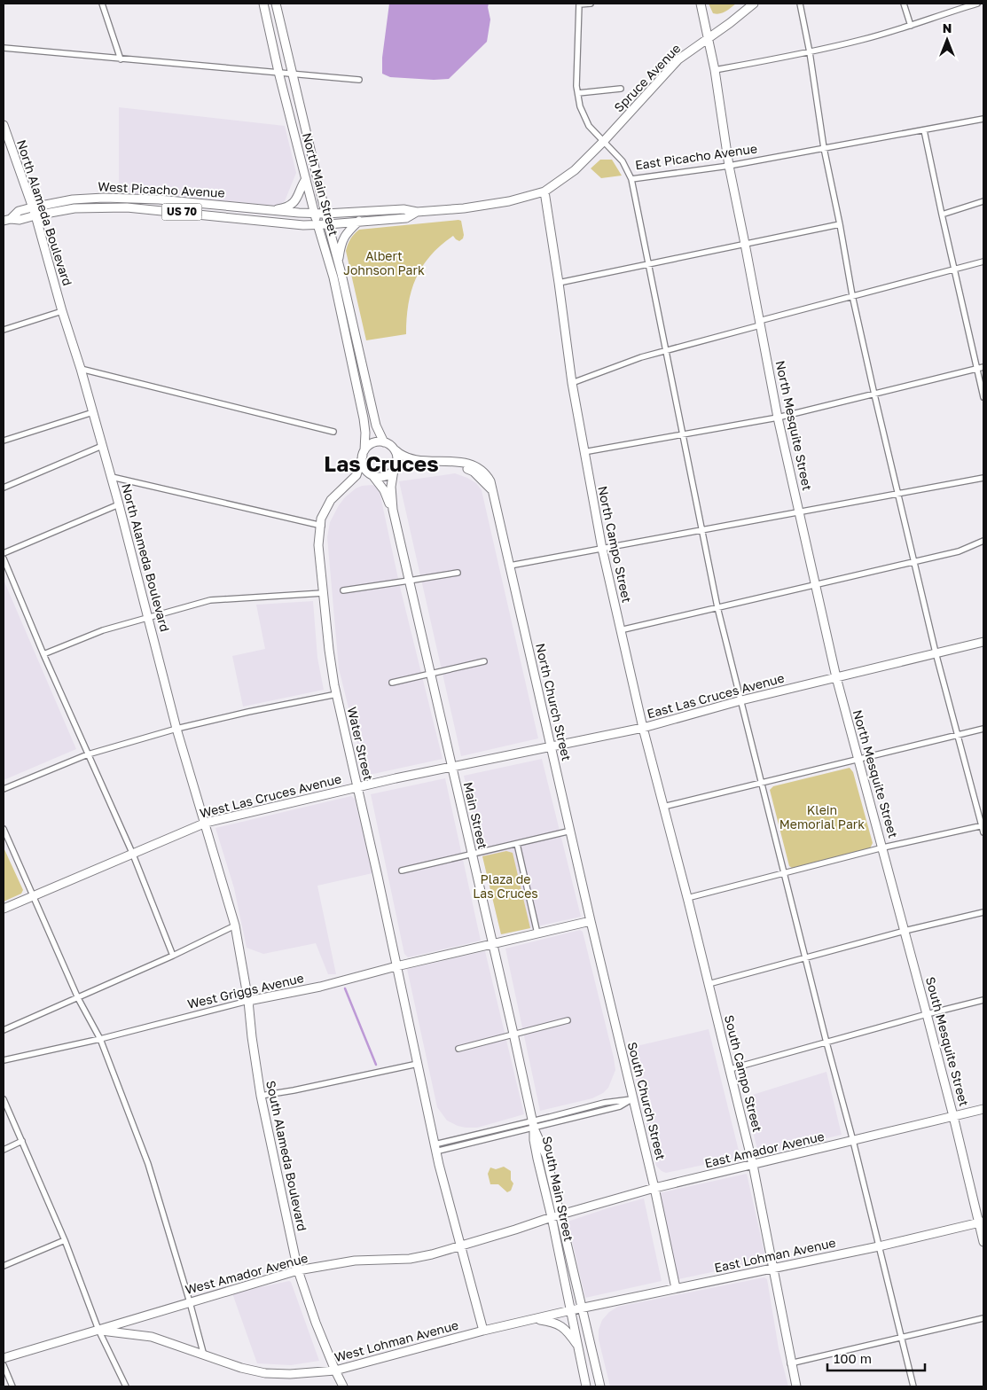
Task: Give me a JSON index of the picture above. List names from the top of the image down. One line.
{"streets":{"street":["Spruce Avenue","East Picacho Avenue","North Main Street","West Picacho Avenue","US 70","North Alameda Boulevard","North Mesquite Street","North Campo Street","East Las Cruces Avenue","North Church Street","Water Street","West Las Cruces Avenue","Main Street","West Griggs Avenue","South Mesquite Street","South Campo Street","South Church Street","East Amador Avenue","South Alameda Boulevard","South Main Street","East Lohman Avenue","West Amador Avenue","West Lohman Avenue"]},"crossings":[["Spruce Avenue","East Picacho Avenue"],["Spruce Avenue","North Mesquite Street"],["East Picacho Avenue","North Mesquite Street"],["North Main Street","West Picacho Avenue"],["North Main Street","North Church Street"],["North Main Street","Water Street"],["North Main Street","Main Street"],["West Picacho Avenue","North Alameda Boulevard"],["North Alameda Boulevard","West Las Cruces Avenue"],["North Alameda Boulevard","West Griggs Avenue"],["North Alameda Boulevard","South Alameda Boulevard"],["North Mesquite Street","East Las Cruces Avenue"],["North Mesquite Street","South Mesquite Street"],["North Campo Street","East Las Cruces Avenue"],["North Campo Street","South Campo Street"],["East Las Cruces Avenue","North Church Street"],["East Las Cruces Avenue","West Las Cruces Avenue"],["East Las Cruces Avenue","Main Street"],["North Church Street","Water Street"],["North Church Street","Main Street"],["North Church Street","West Griggs Avenue"],["North Church Street","South Church Street"],["Water Street","West Las Cruces Avenue"],["Water Street","Main Street"],["Water Street","West Griggs Avenue"],["Water Street","West Amador Avenue"],["Water Street","West Lohman Avenue"],["West Las Cruces Avenue","Main Street"],["Main Street","West Griggs Avenue"],["Main Street","South Main Street"],["West Griggs Avenue","South Church Street"],["West Griggs Avenue","South Alameda Boulevard"],["South Mesquite Street","East Amador Avenue"],["South Mesquite Street","East Lohman Avenue"],["South Campo Street","East Amador Avenue"],["South Campo Street","East Lohman Avenue"],["South Church Street","East Amador Avenue"],["South Church Street","East Lohman Avenue"],["East Amador Avenue","South Main Street"],["East Amador Avenue","West Amador Avenue"],["South Alameda Boulevard","West Amador Avenue"],["South Alameda Boulevard","West Lohman Avenue"],["South Main Street","East Lohman Avenue"],["South Main Street","West Amador Avenue"],["South Main Street","West Lohman Avenue"],["East Lohman Avenue","West Lohman Avenue"],["West Amador Avenue","West Lohman Avenue"]],"districts":["Las Cruces"],"parks":["Albert Johnson Park","Klein Memorial Park","Plaza de Las Cruces"],"scale_bar":"100 m","north":"top"}
